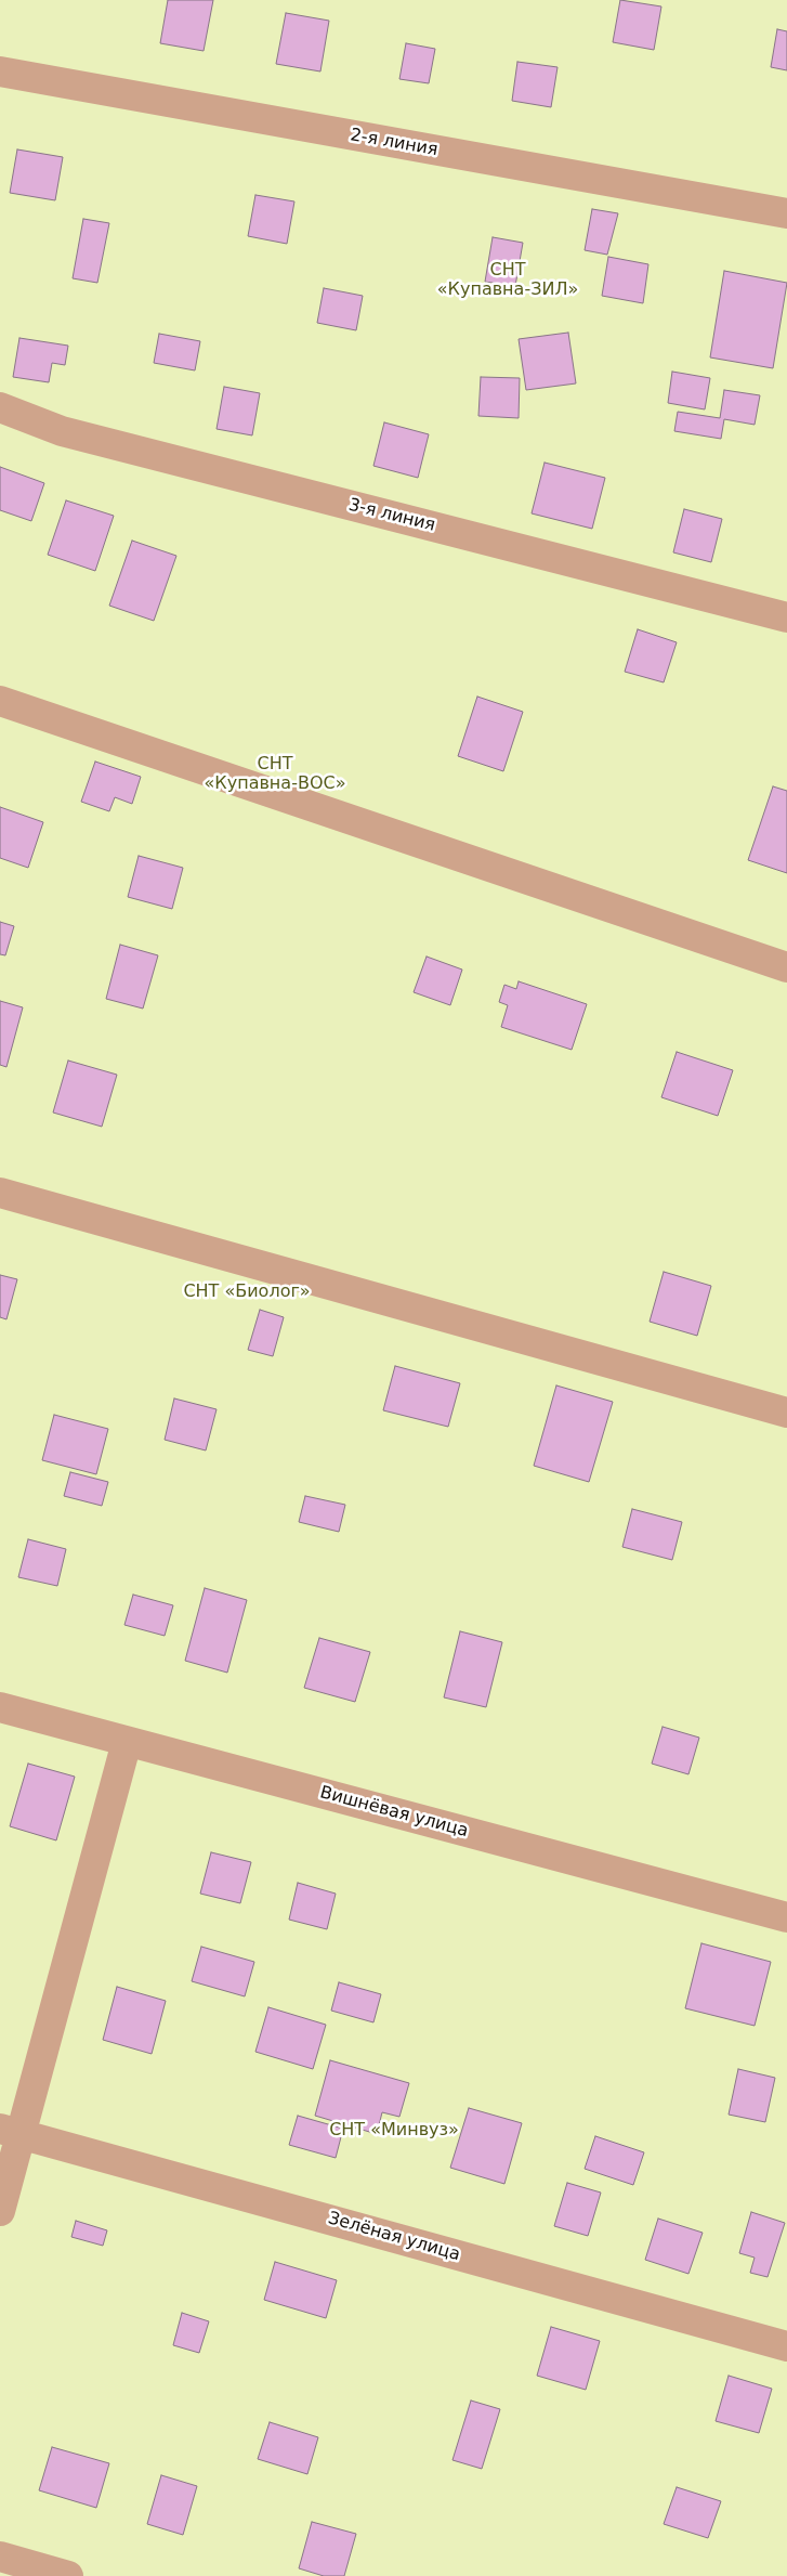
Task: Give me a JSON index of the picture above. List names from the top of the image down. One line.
{"streets":{"street":["2-я линия","3-я линия","Вишнёвая улица","Зелёная улица"]},"parks":["СНТ «Купавна-ЗИЛ»","СНТ «Купавна-ВОС»","СНТ «Биолог»","СНТ «Минвуз»"]}
